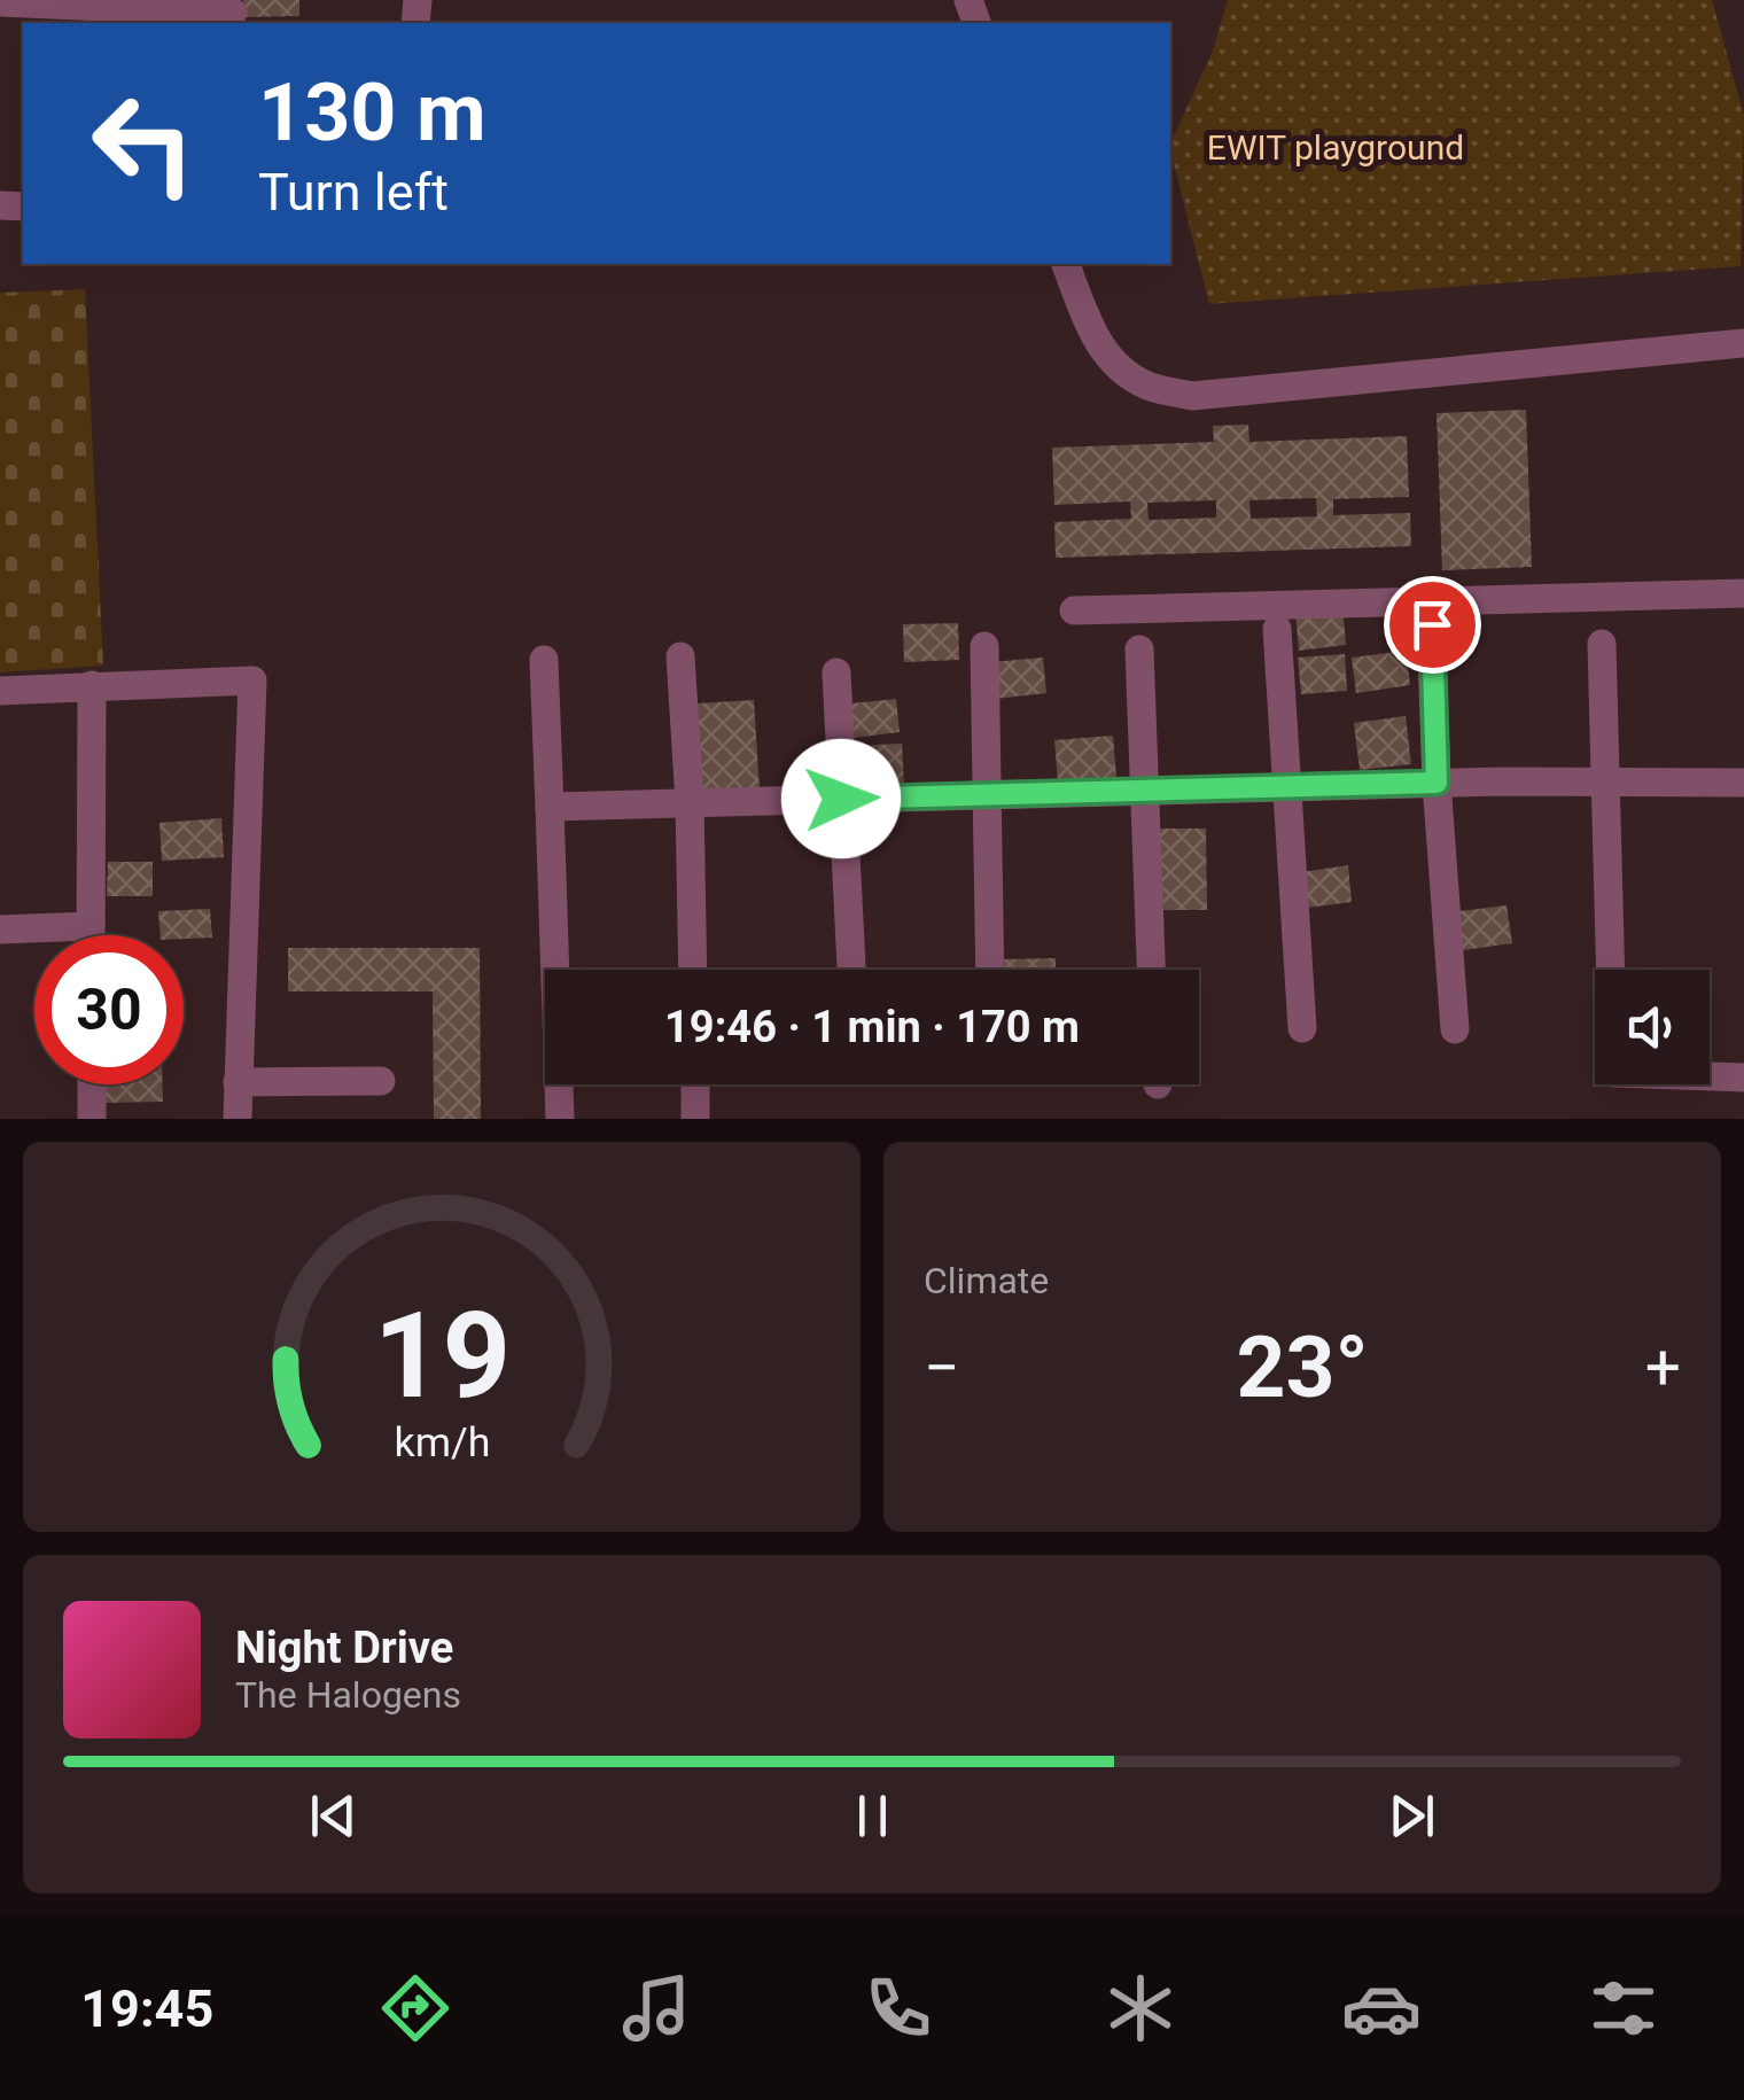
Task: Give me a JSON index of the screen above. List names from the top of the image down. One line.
{"parks":["EWIT playground"],"page":{"turn":["130 m","Turn left"],"limit":"30","trip":"19:46 · 1 min · 170 m","tile":"Climate","heat":["−","23°","+"],"song":["Night Drive","The Halogens"],"tabs":"19:45","gauge":["19","km/h"]}}
